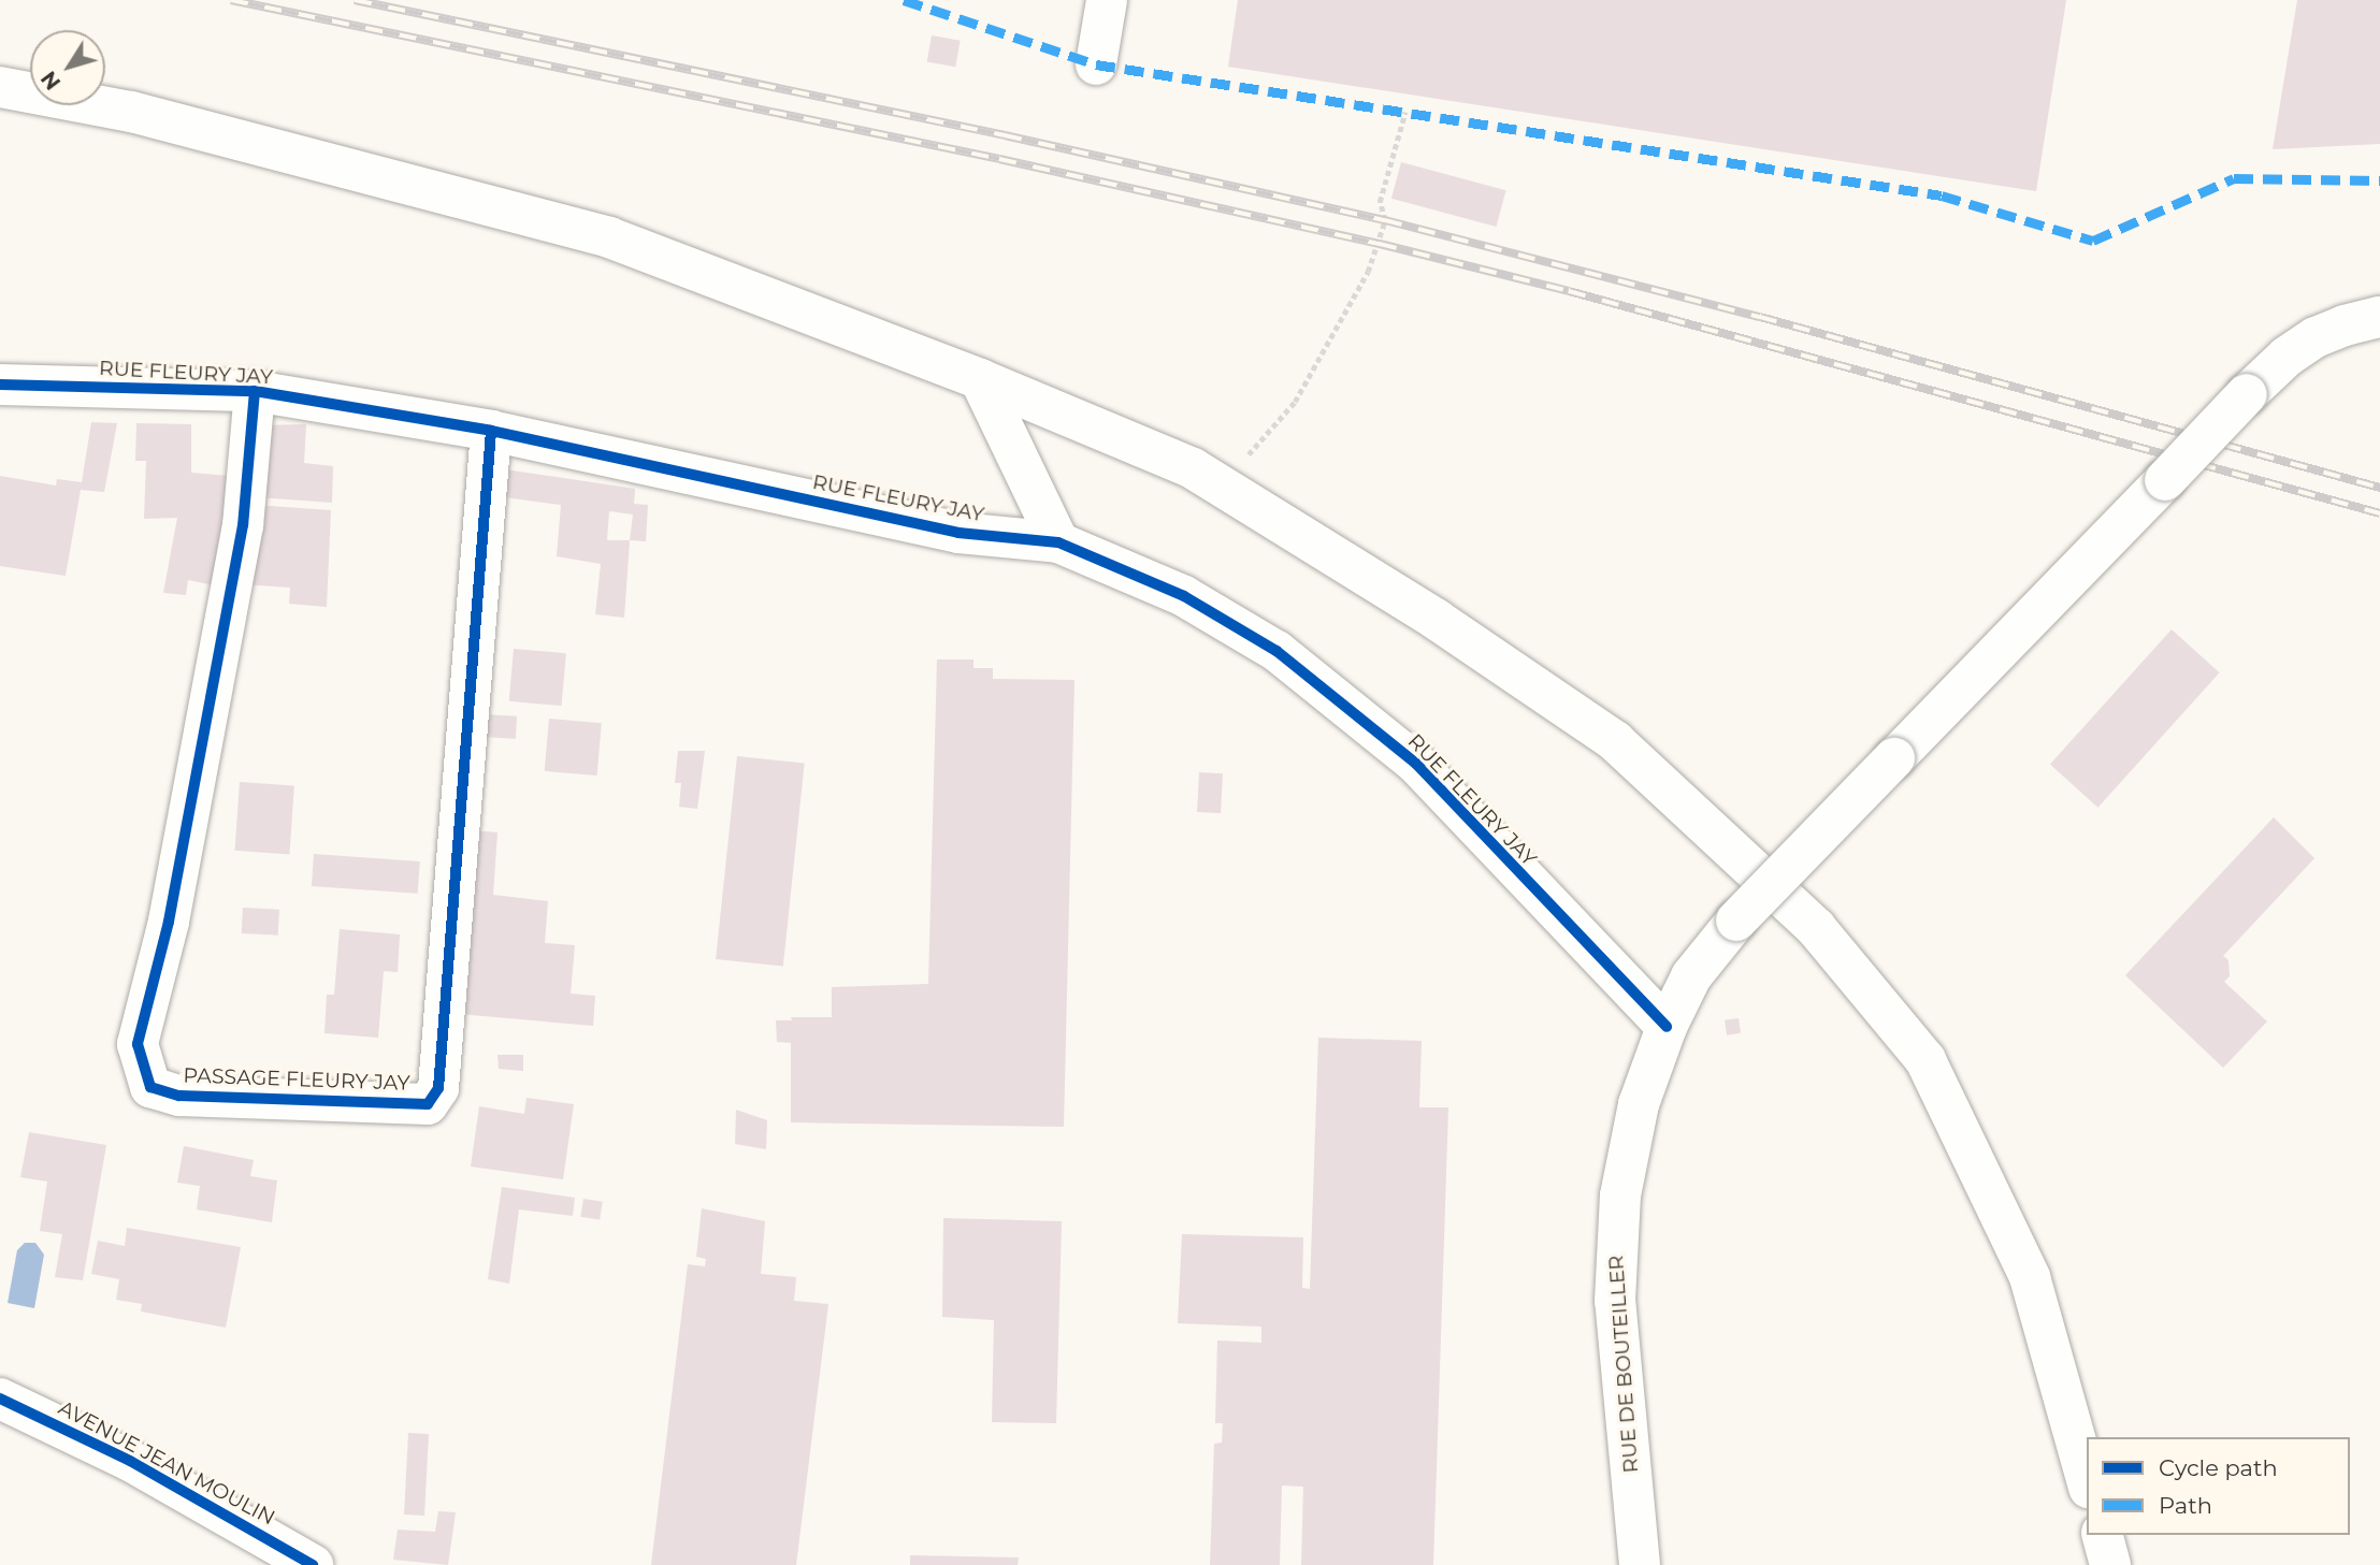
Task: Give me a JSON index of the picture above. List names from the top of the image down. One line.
{"streets":{"street":["RUE FLEURY JAY","PASSAGE FLEURY JAY","RUE DE BOUTEILLER","AVENUE JEAN MOULIN"]},"crossings":[["RUE FLEURY JAY","PASSAGE FLEURY JAY"],["RUE FLEURY JAY","RUE DE BOUTEILLER"]],"legend":["Cycle path","Path"],"north":"bottom left"}
